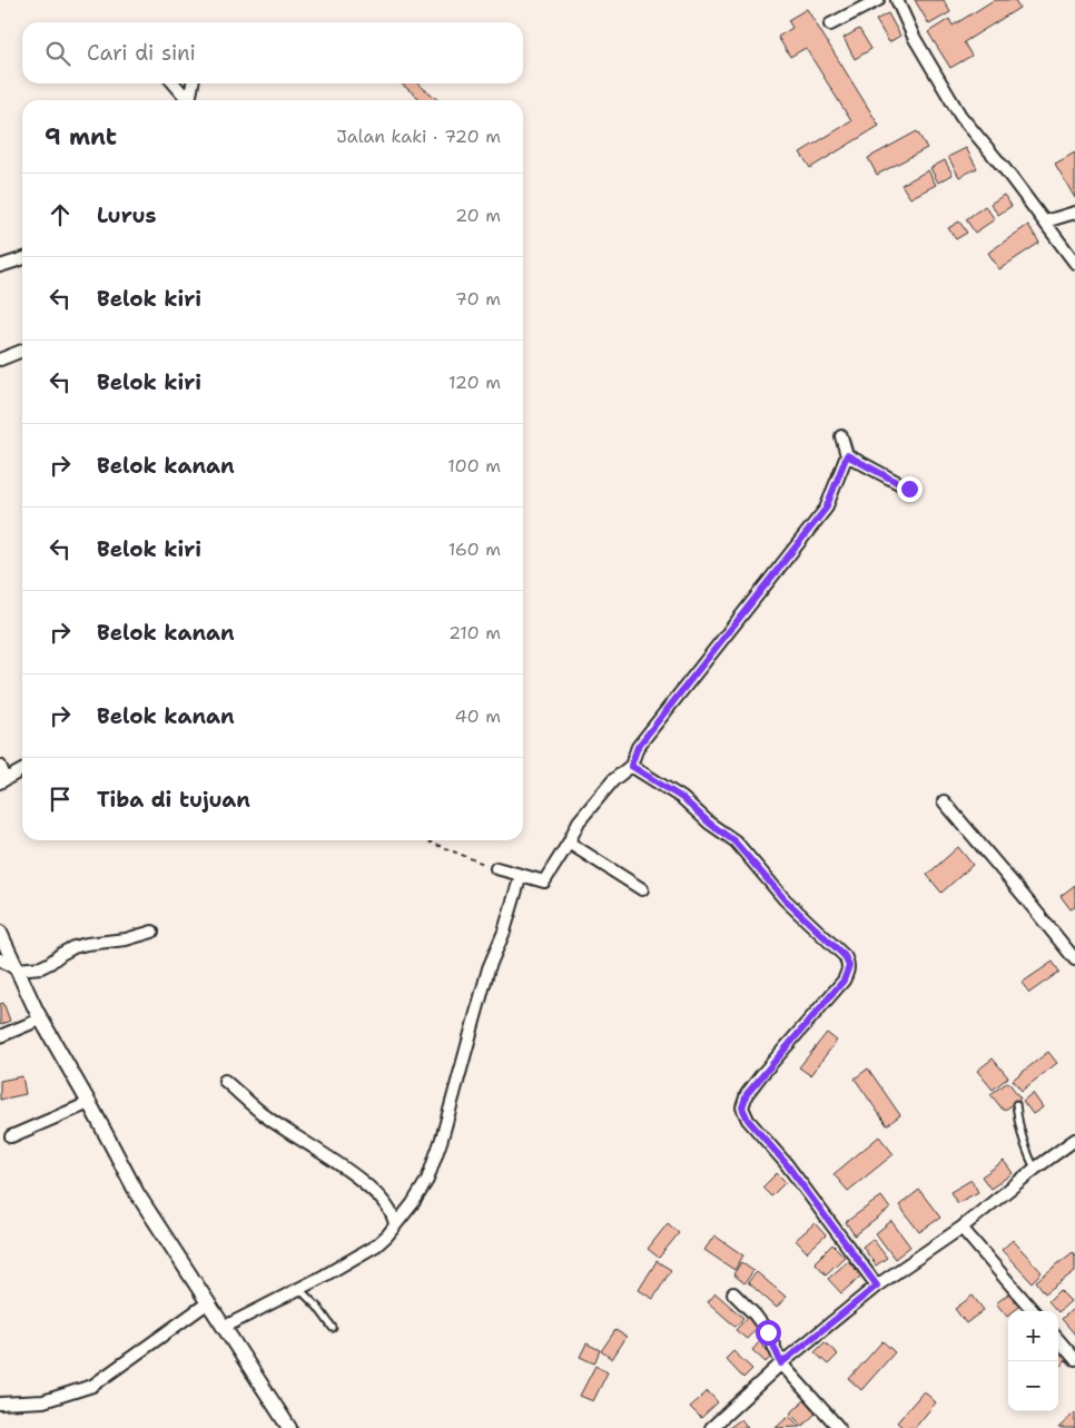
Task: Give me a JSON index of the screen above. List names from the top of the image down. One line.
{"page":{"search":"Cari di sini","heading":["9 mnt","Jalan kaki · 720 m"],"list":[["Lurus","20 m"],["Belok kiri","70 m"],["Belok kiri","120 m"],["Belok kanan","100 m"],["Belok kiri","160 m"],["Belok kanan","210 m"],["Belok kanan","40 m"],"Tiba di tujuan"],"map_buttons":["+","−"]}}
